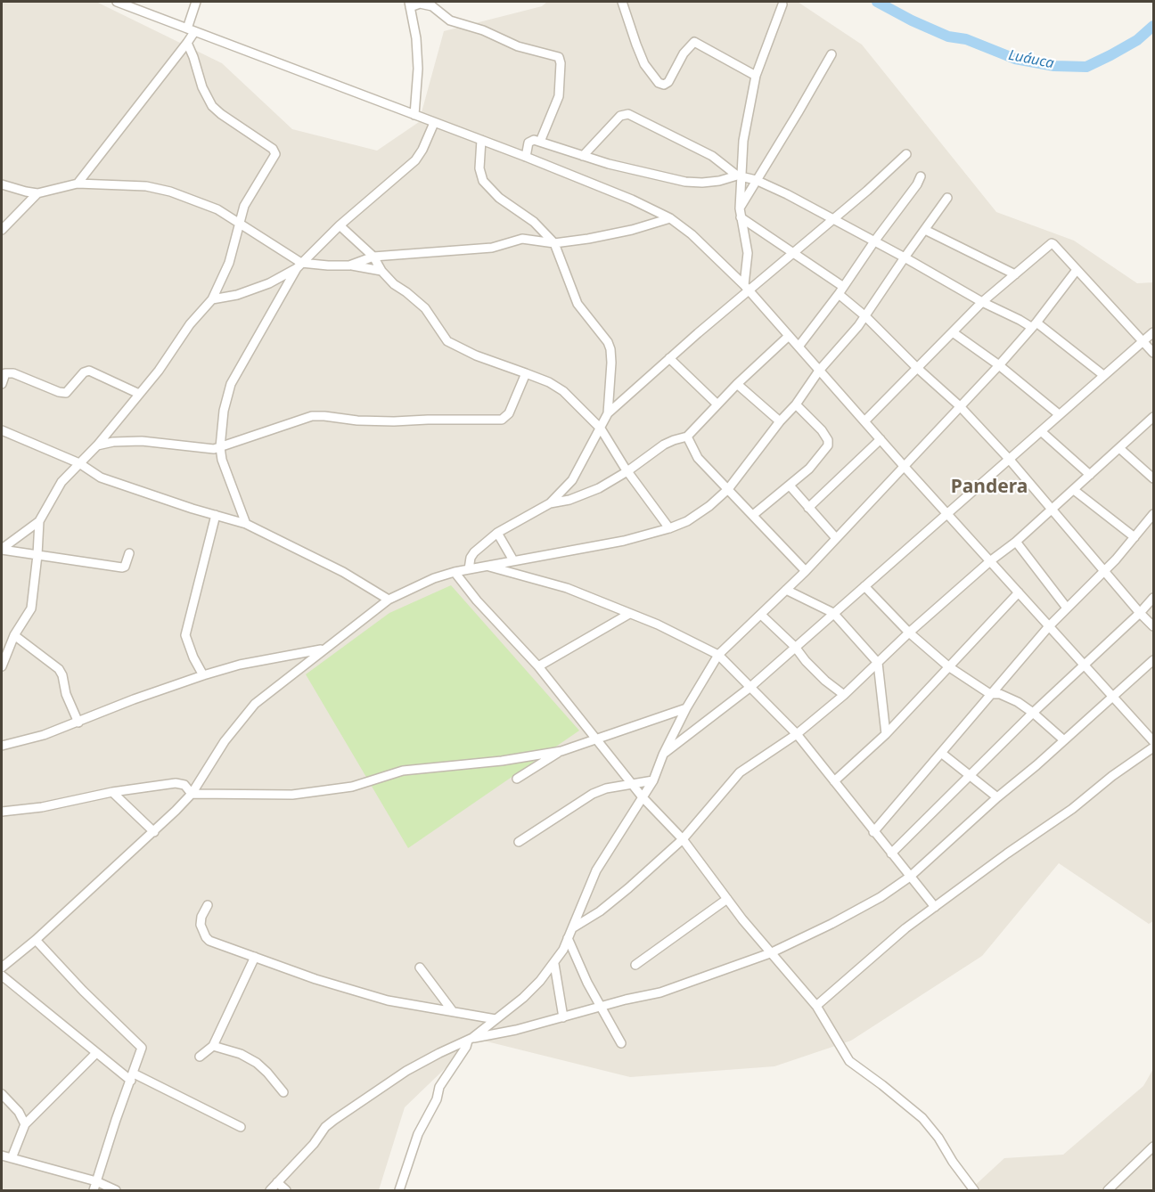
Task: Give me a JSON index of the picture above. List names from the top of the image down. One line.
{"districts":["Pandera"],"water":["Luáuca"]}
